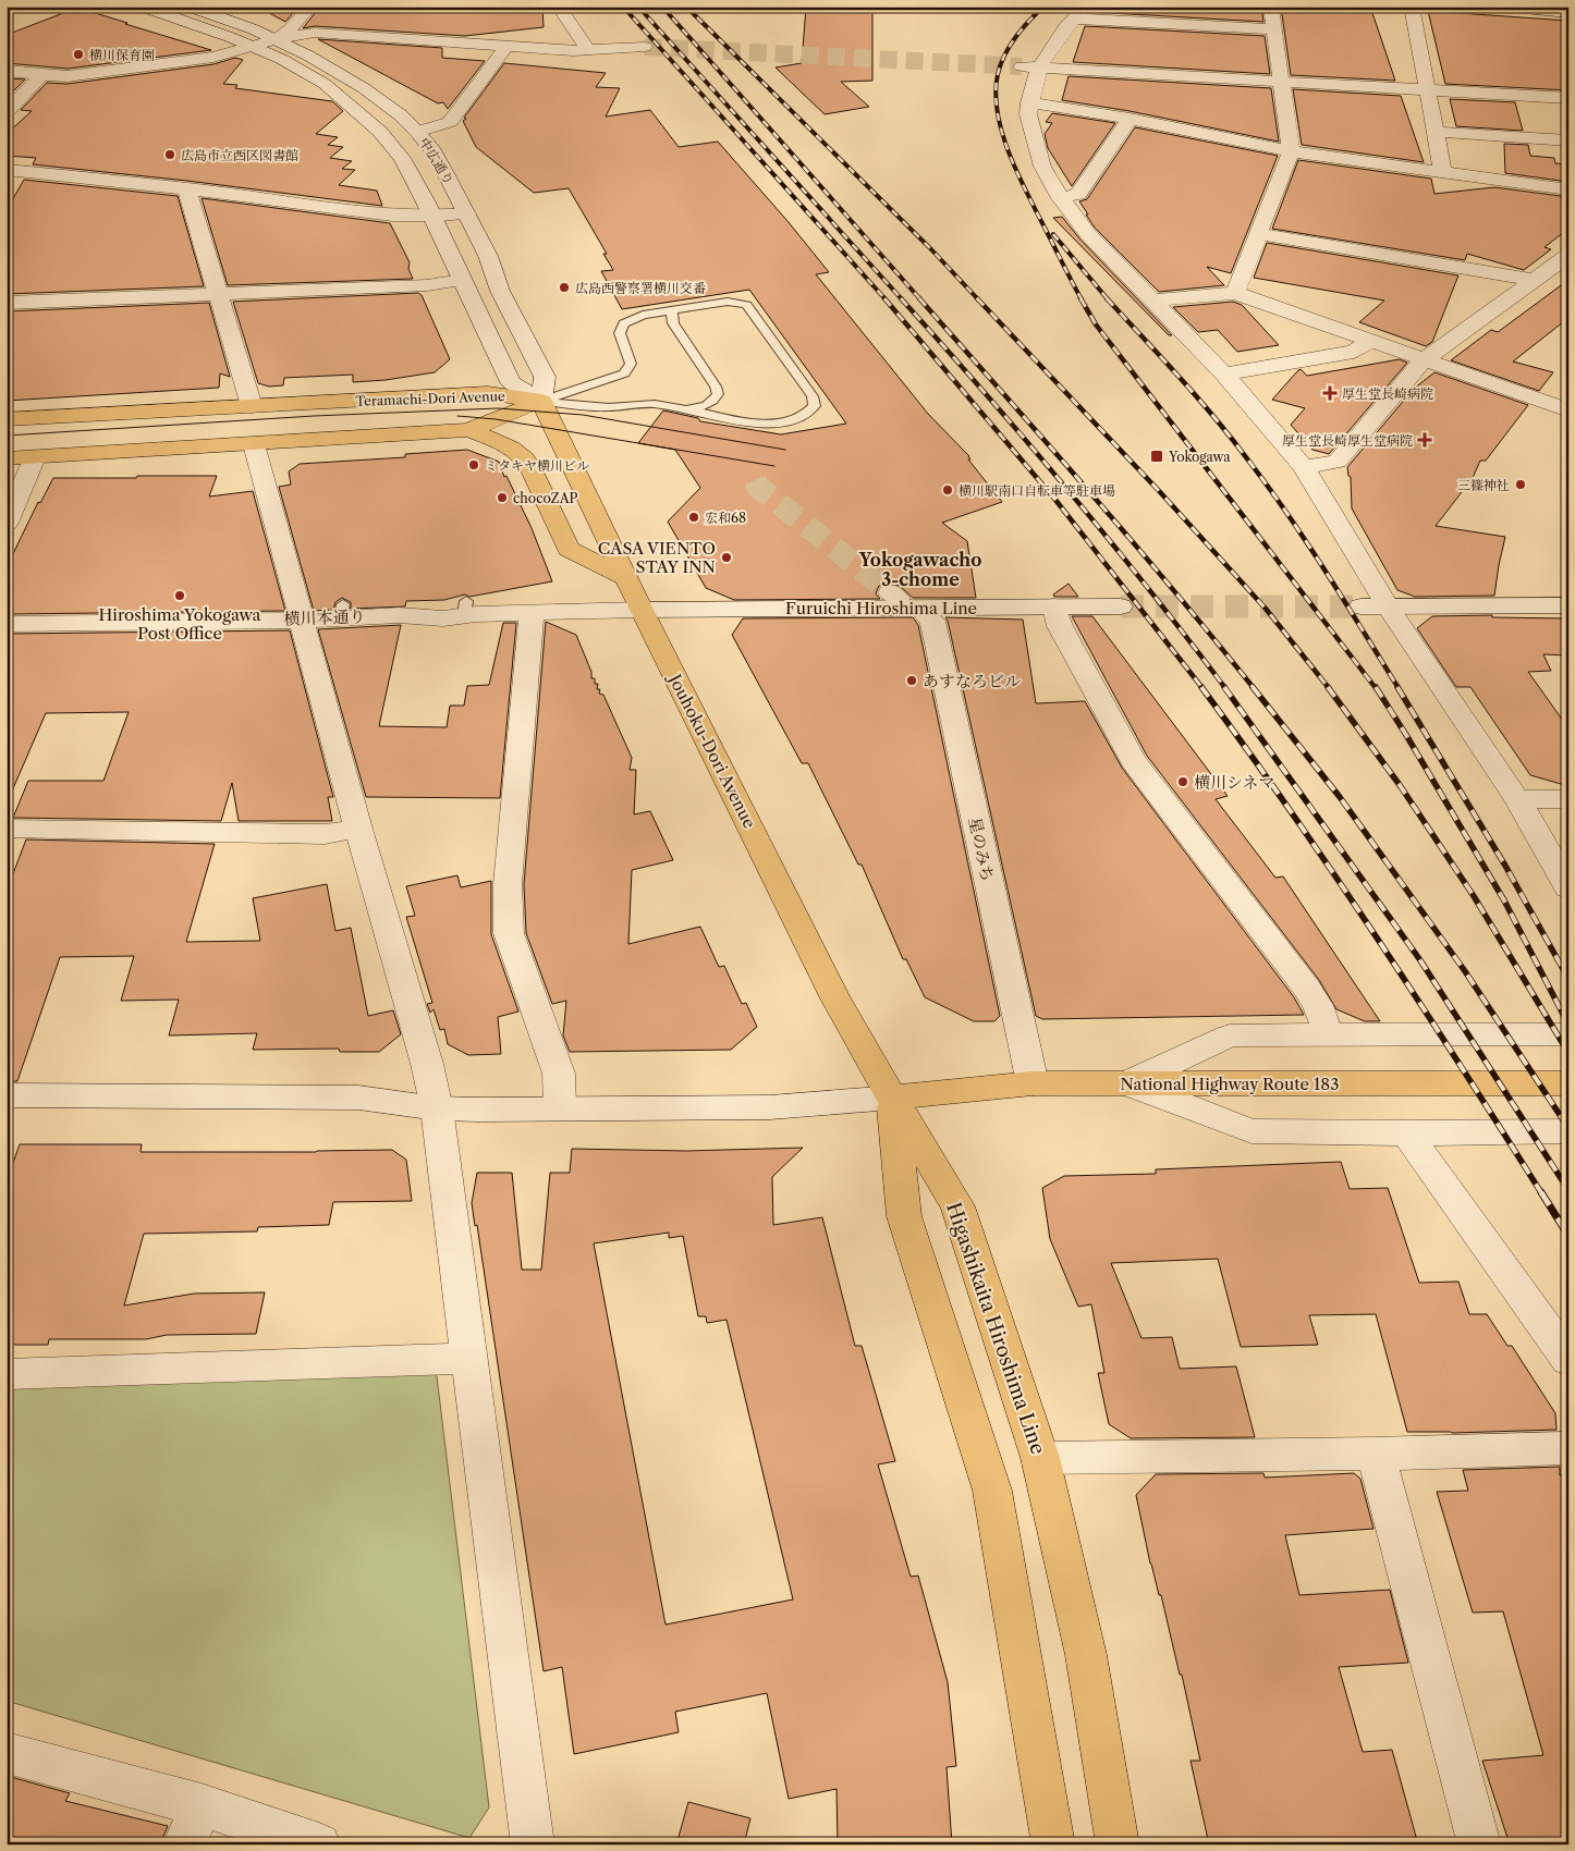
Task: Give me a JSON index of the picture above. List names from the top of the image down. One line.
{"streets":{"main road":["Teramachi-Dori Avenue","Jouhoku-Dori Avenue","National Highway Route 183","Higashikaita Hiroshima Line"],"street":["中広通り","Furuichi Hiroshima Line","横川本通り","星のみち"]},"crossings":[["中広通り","Teramachi-Dori Avenue"],["中広通り","Jouhoku-Dori Avenue"],["Teramachi-Dori Avenue","Jouhoku-Dori Avenue"],["Furuichi Hiroshima Line","横川本通り"],["Furuichi Hiroshima Line","Jouhoku-Dori Avenue"],["横川本通り","Jouhoku-Dori Avenue"],["Jouhoku-Dori Avenue","National Highway Route 183"],["Jouhoku-Dori Avenue","Higashikaita Hiroshima Line"],["星のみち","National Highway Route 183"],["National Highway Route 183","Higashikaita Hiroshima Line"]],"districts":["Yokogawacho 3-chome"],"places":{"other":["横川保育園","広島市立西区図書館","広島西警察署横川交番","ミタキヤ横川ビル","三篠神社","横川駅南口自転車等駐車場","chocoZAP","宏和68","CASA VIENTO STAY INN","Hiroshima Yokogawa Post Office","あすなろビル","横川シネマ"],"health":["厚生堂長崎病院","厚生堂長崎厚生堂病院"],"transit":["Yokogawa"]}}
